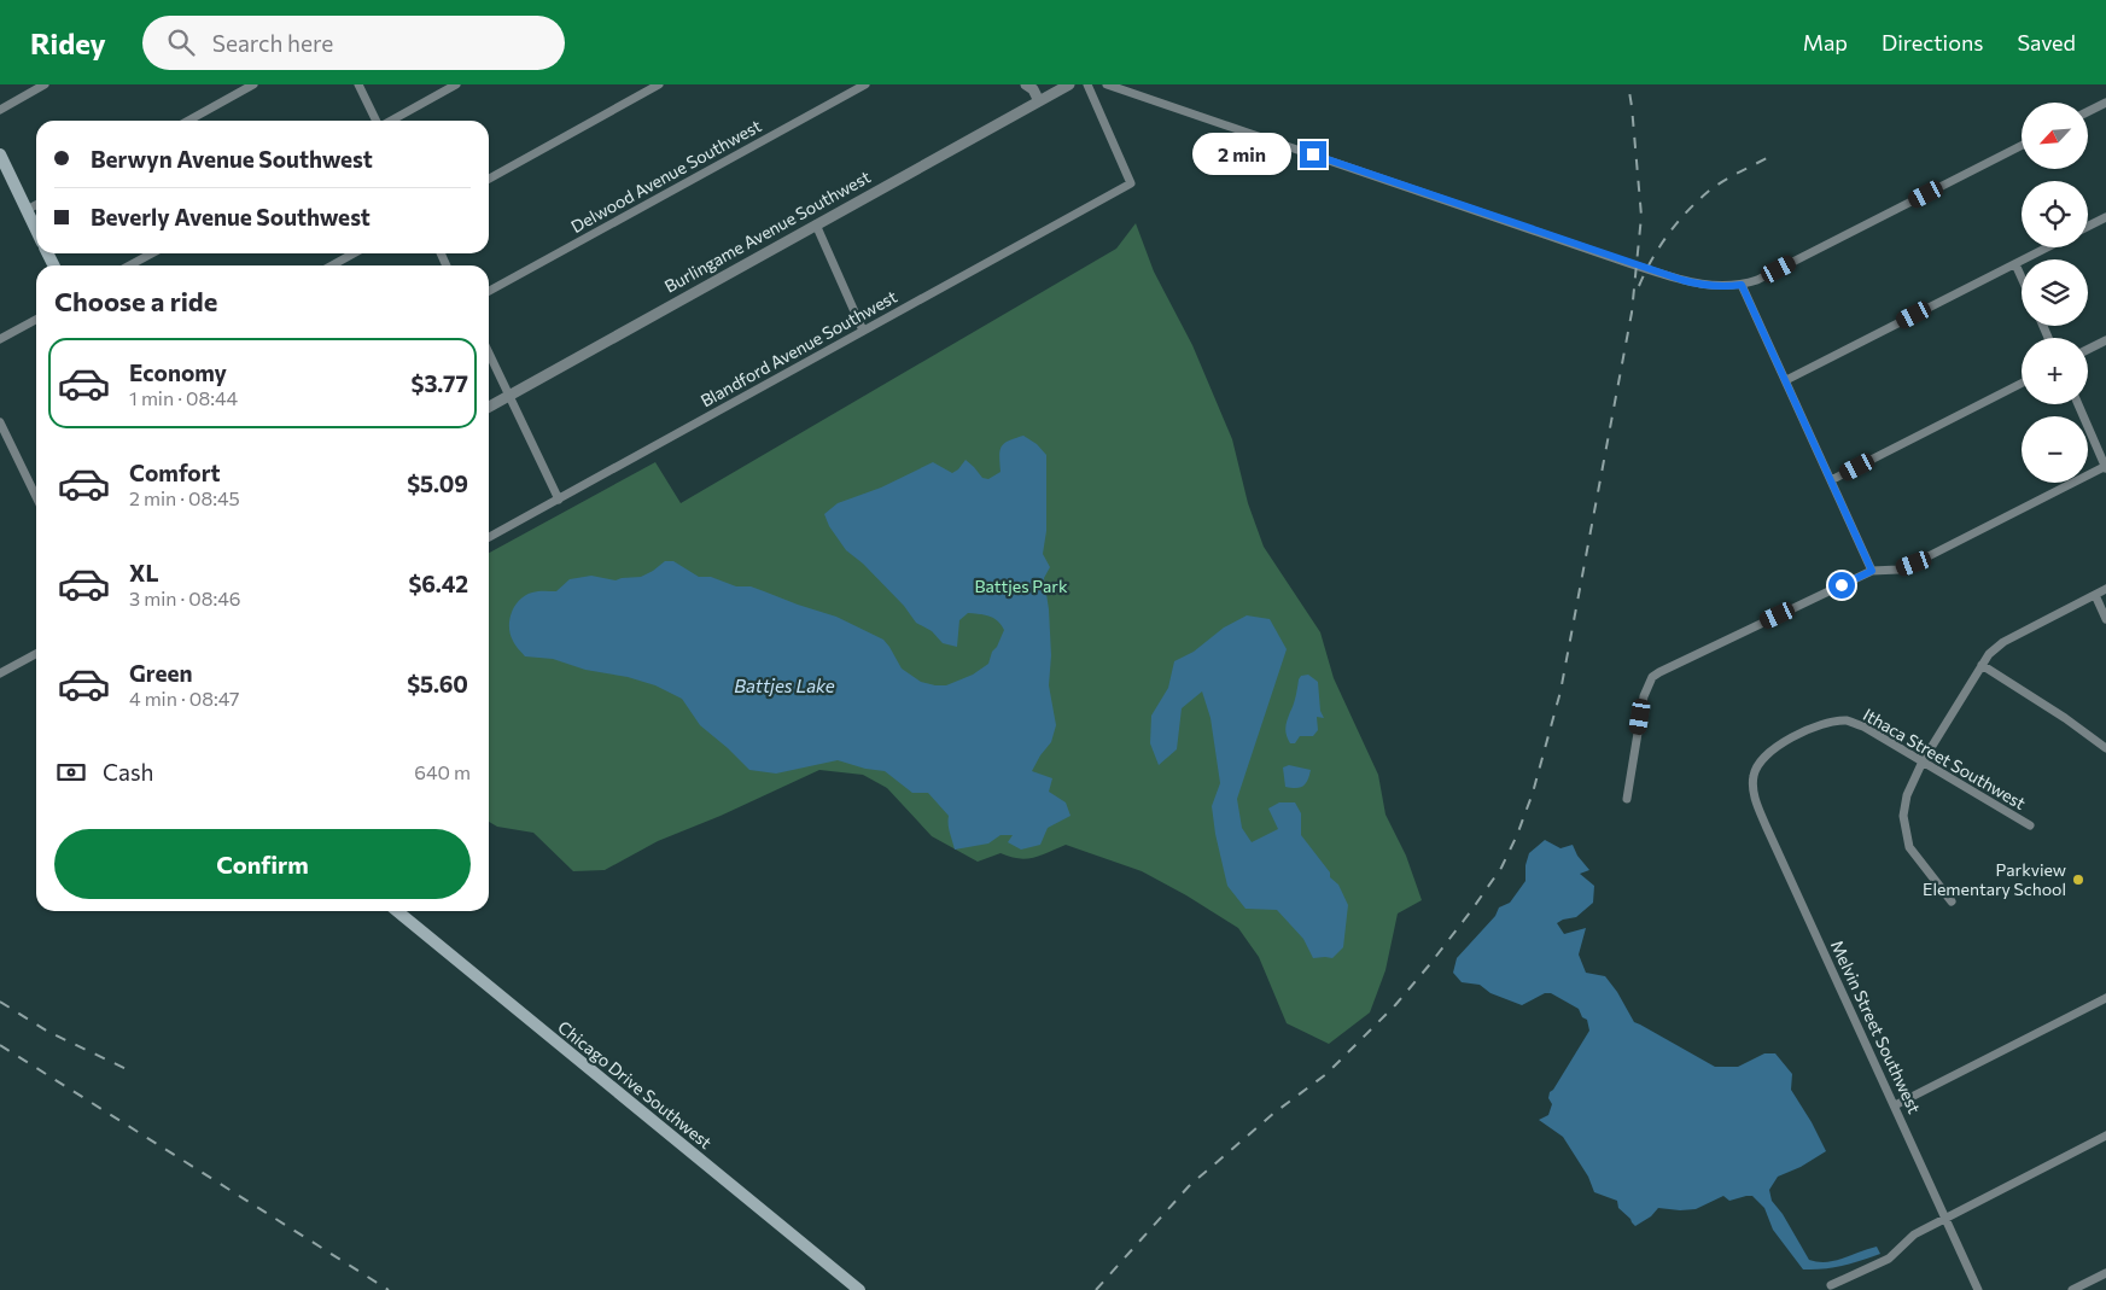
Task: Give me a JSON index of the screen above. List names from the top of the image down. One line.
{"streets":{"main road":["Chicago Drive Southwest"],"street":["Delwood Avenue Southwest","Burlingame Avenue Southwest","Blandford Avenue Southwest","Ithaca Street Southwest","Melvin Street Southwest"]},"crossings":[["Ithaca Street Southwest","Melvin Street Southwest"]],"water":["Battjes Lake"],"parks":["Battjes Park"],"places":["Parkview Elementary School"],"north":"bottom left","page":{"header":"Ridey","search":"Search here","nav":["Map","Directions","Saved"],"map_buttons":["+","−"],"banner":["Berwyn Avenue Southwest","Beverly Avenue Southwest"],"bubble":"2 min","heading":"Choose a ride","list":[{"name":"Economy","note":"1 min · 08:44","value":"$3.77"},{"name":"Comfort","note":"2 min · 08:45","value":"$5.09"},{"name":"XL","note":"3 min · 08:46","value":"$6.42"},{"name":"Green","note":"4 min · 08:47","value":"$5.60"}],"pay":["Cash","640 m"],"buttons":"Confirm"}}
